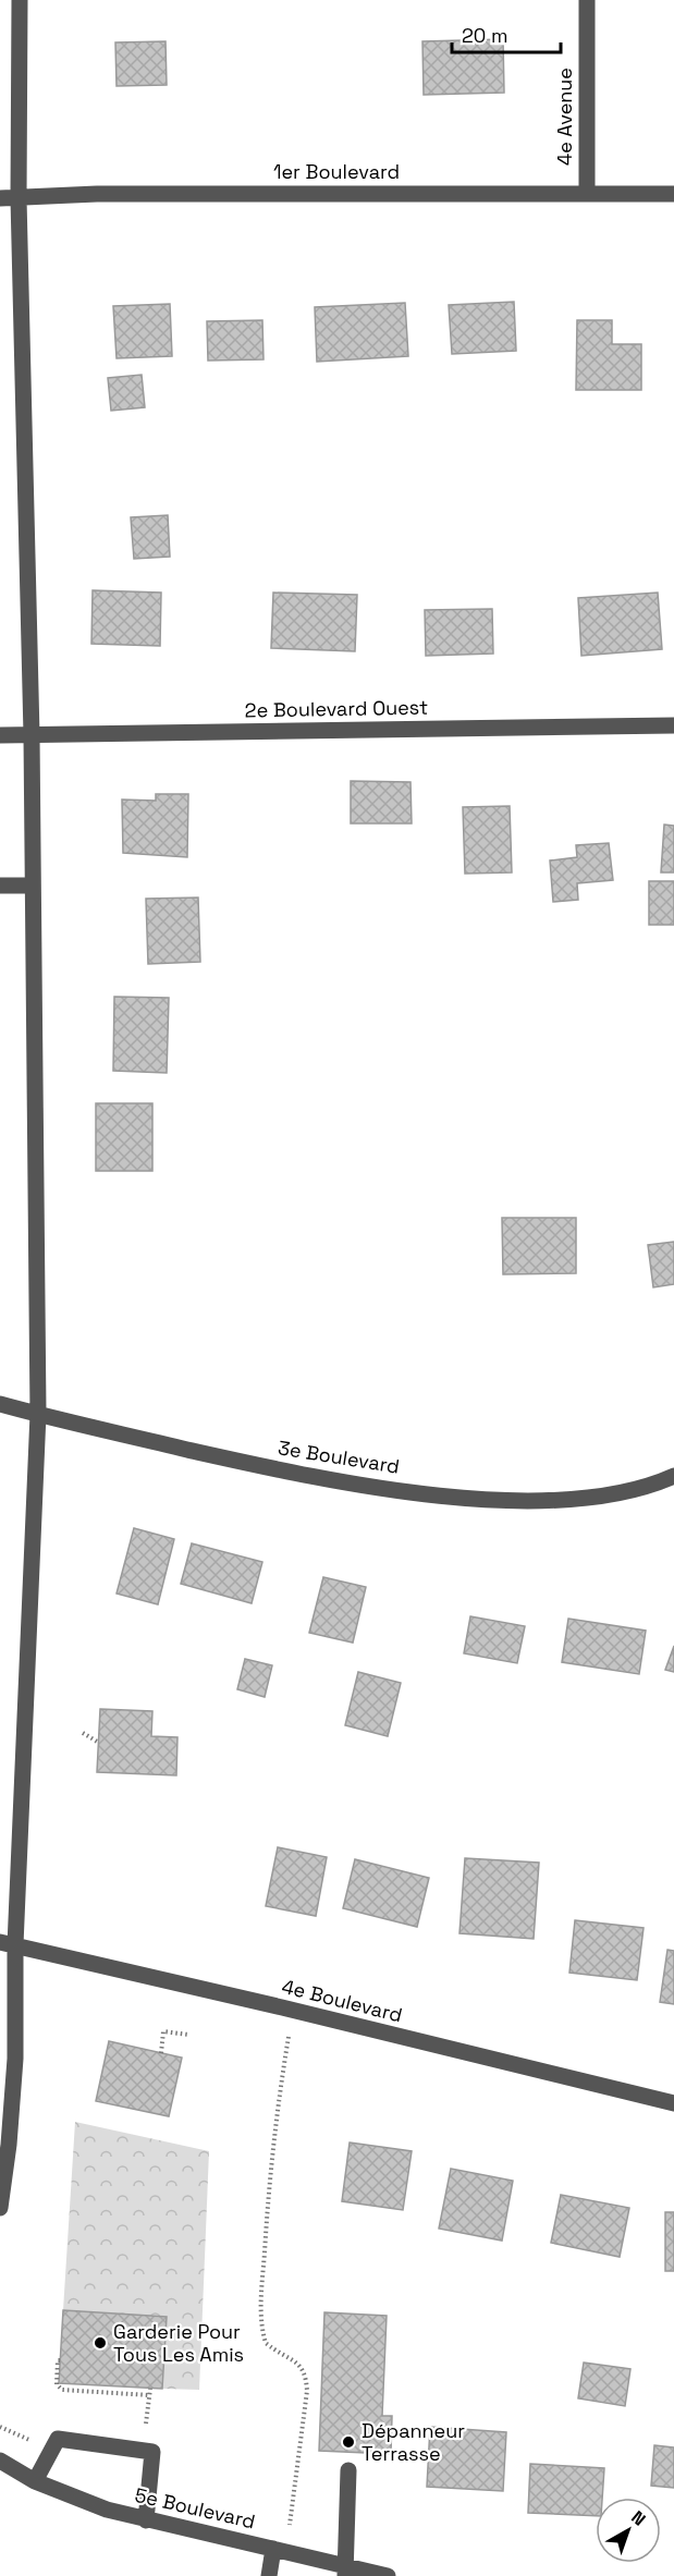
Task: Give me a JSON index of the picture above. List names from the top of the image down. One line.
{"streets":{"street":["4e Avenue","1er Boulevard","2e Boulevard Ouest","3e Boulevard","4e Boulevard","5e Boulevard"]},"crossings":[["4e Avenue","1er Boulevard"]],"places":["Garderie Pour Tous Les Amis","Dépanneur Terrasse"],"scale_bar":"20 m","north":"top right"}
